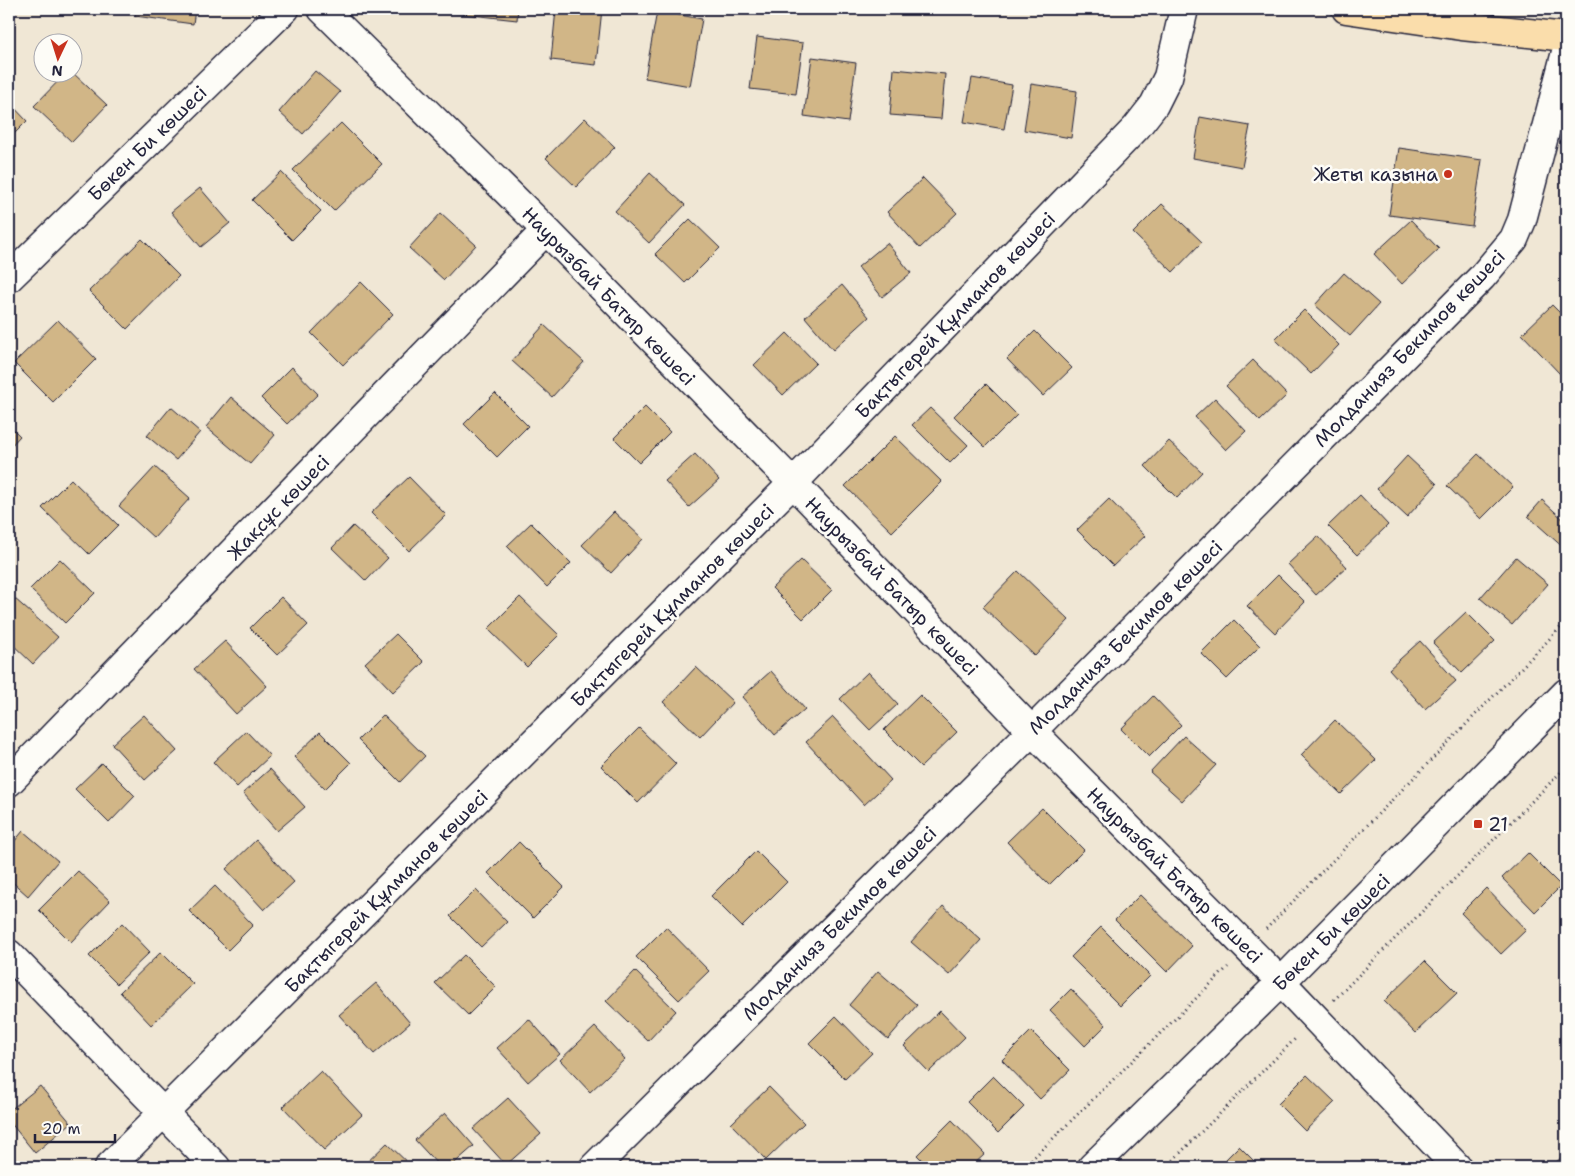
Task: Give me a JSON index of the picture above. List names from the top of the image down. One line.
{"streets":{"street":["Бөкен Би көшесі","Наурызбай Батыр көшесі","Бақтыгерей Құлманов көшесі","Молданияз Бекимов көшесі","Жақсұс көшесі"]},"crossings":[["Бөкен Би көшесі","Наурызбай Батыр көшесі"],["Наурызбай Батыр көшесі","Бақтыгерей Құлманов көшесі"],["Наурызбай Батыр көшесі","Молданияз Бекимов көшесі"],["Наурызбай Батыр көшесі","Жақсұс көшесі"]],"places":{"other":["Жеты казына"],"transit":["21"]},"scale_bar":"20 m","north":"bottom"}
